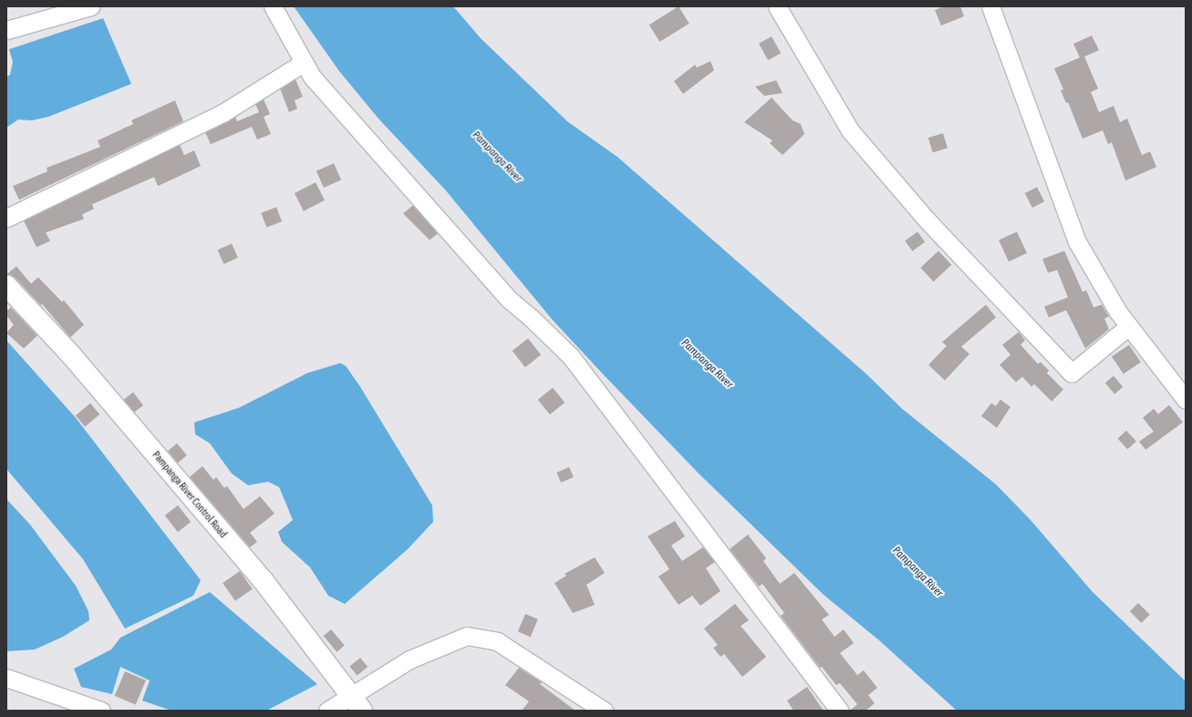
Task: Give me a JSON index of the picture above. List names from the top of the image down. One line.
{"streets":{"main road":["Pampanga River Control Road"]},"water":["Pampanga River"]}
